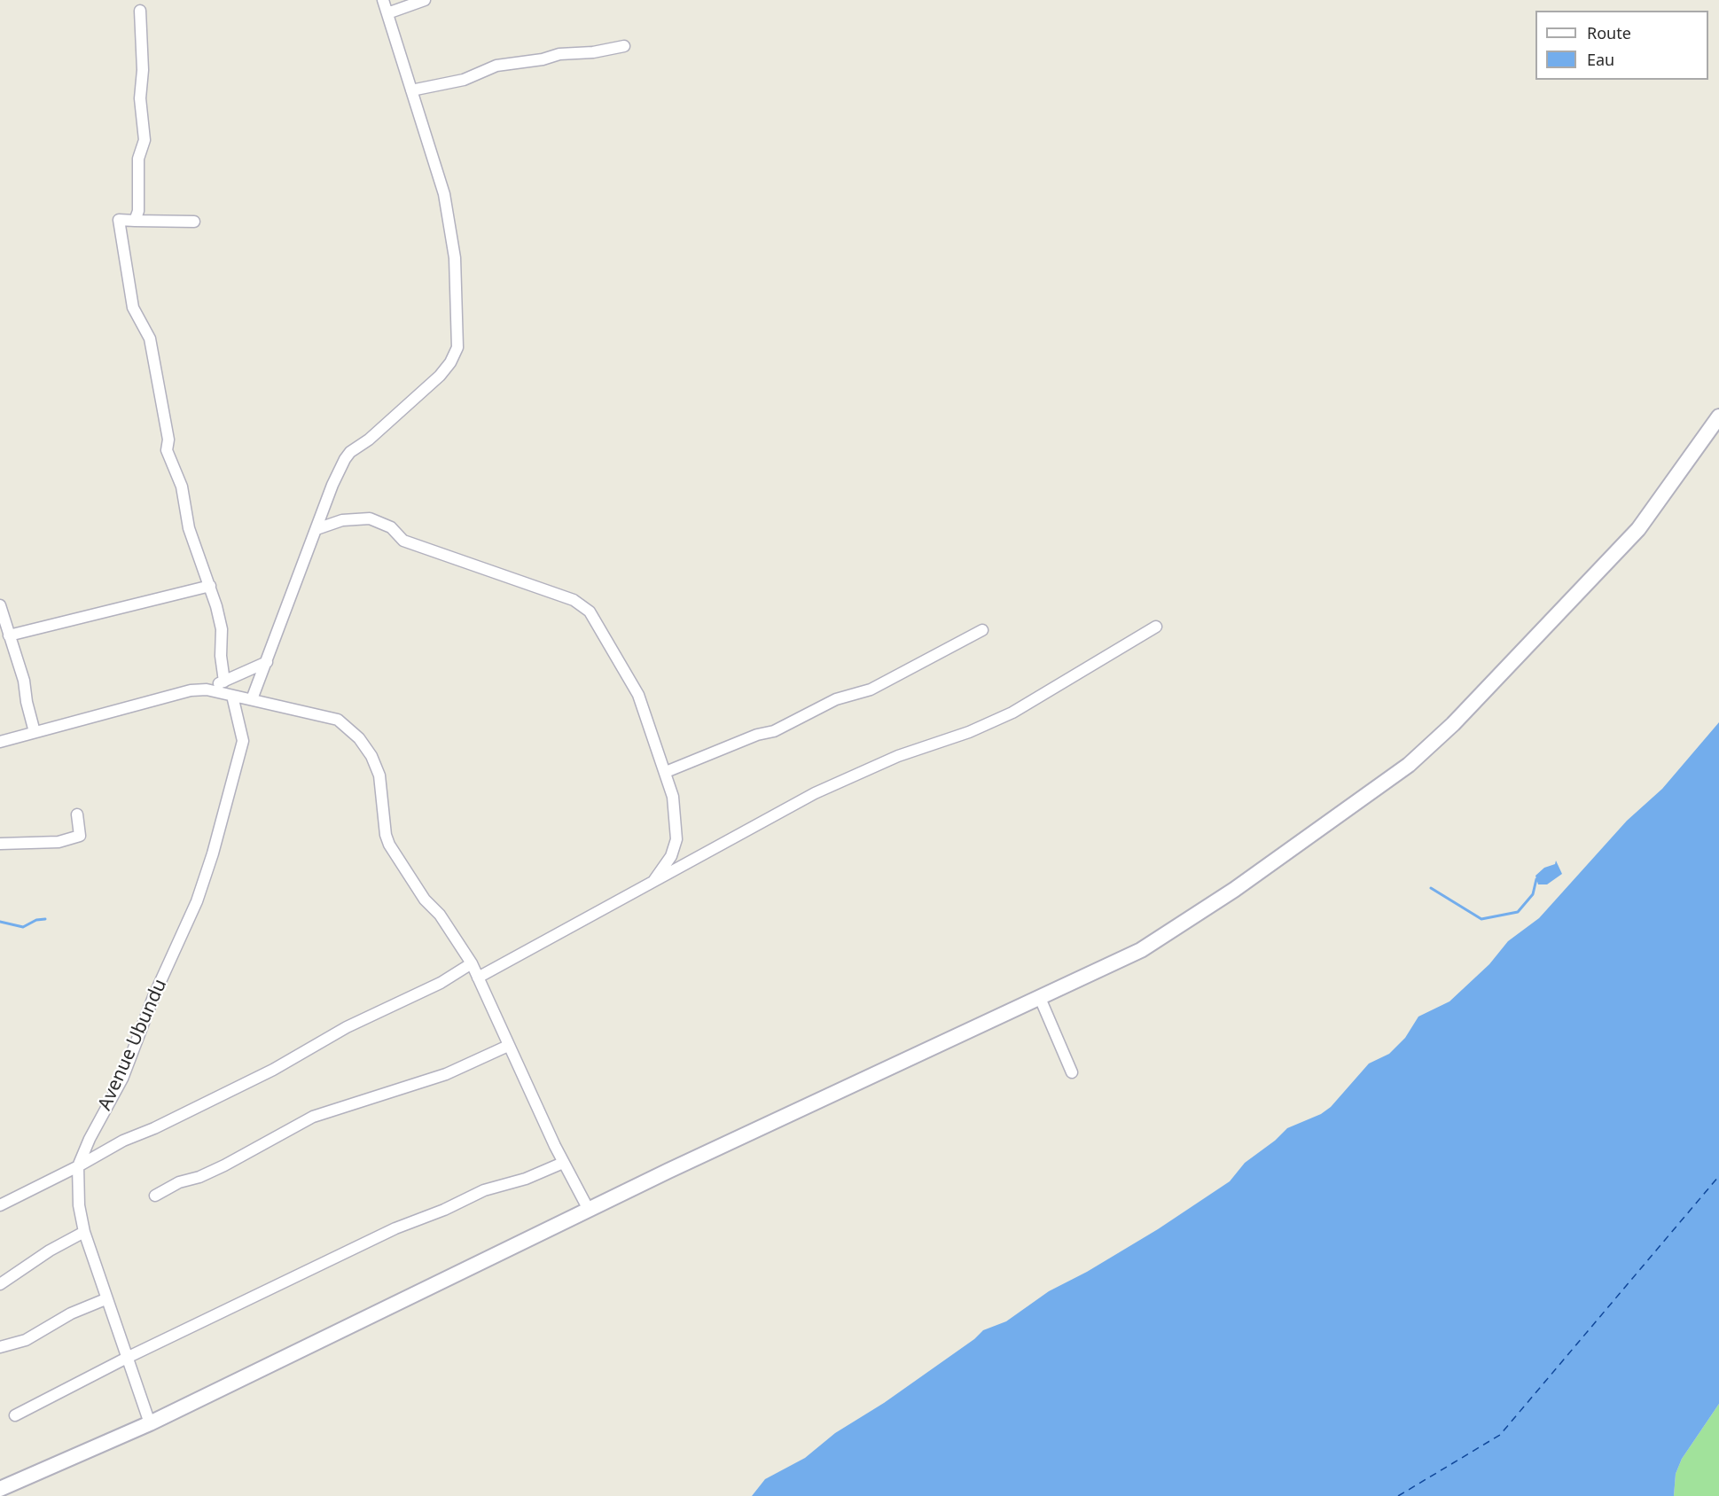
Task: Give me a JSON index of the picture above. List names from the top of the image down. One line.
{"streets":{"street":["Avenue Ubundu"]},"legend":["Route","Eau"]}
